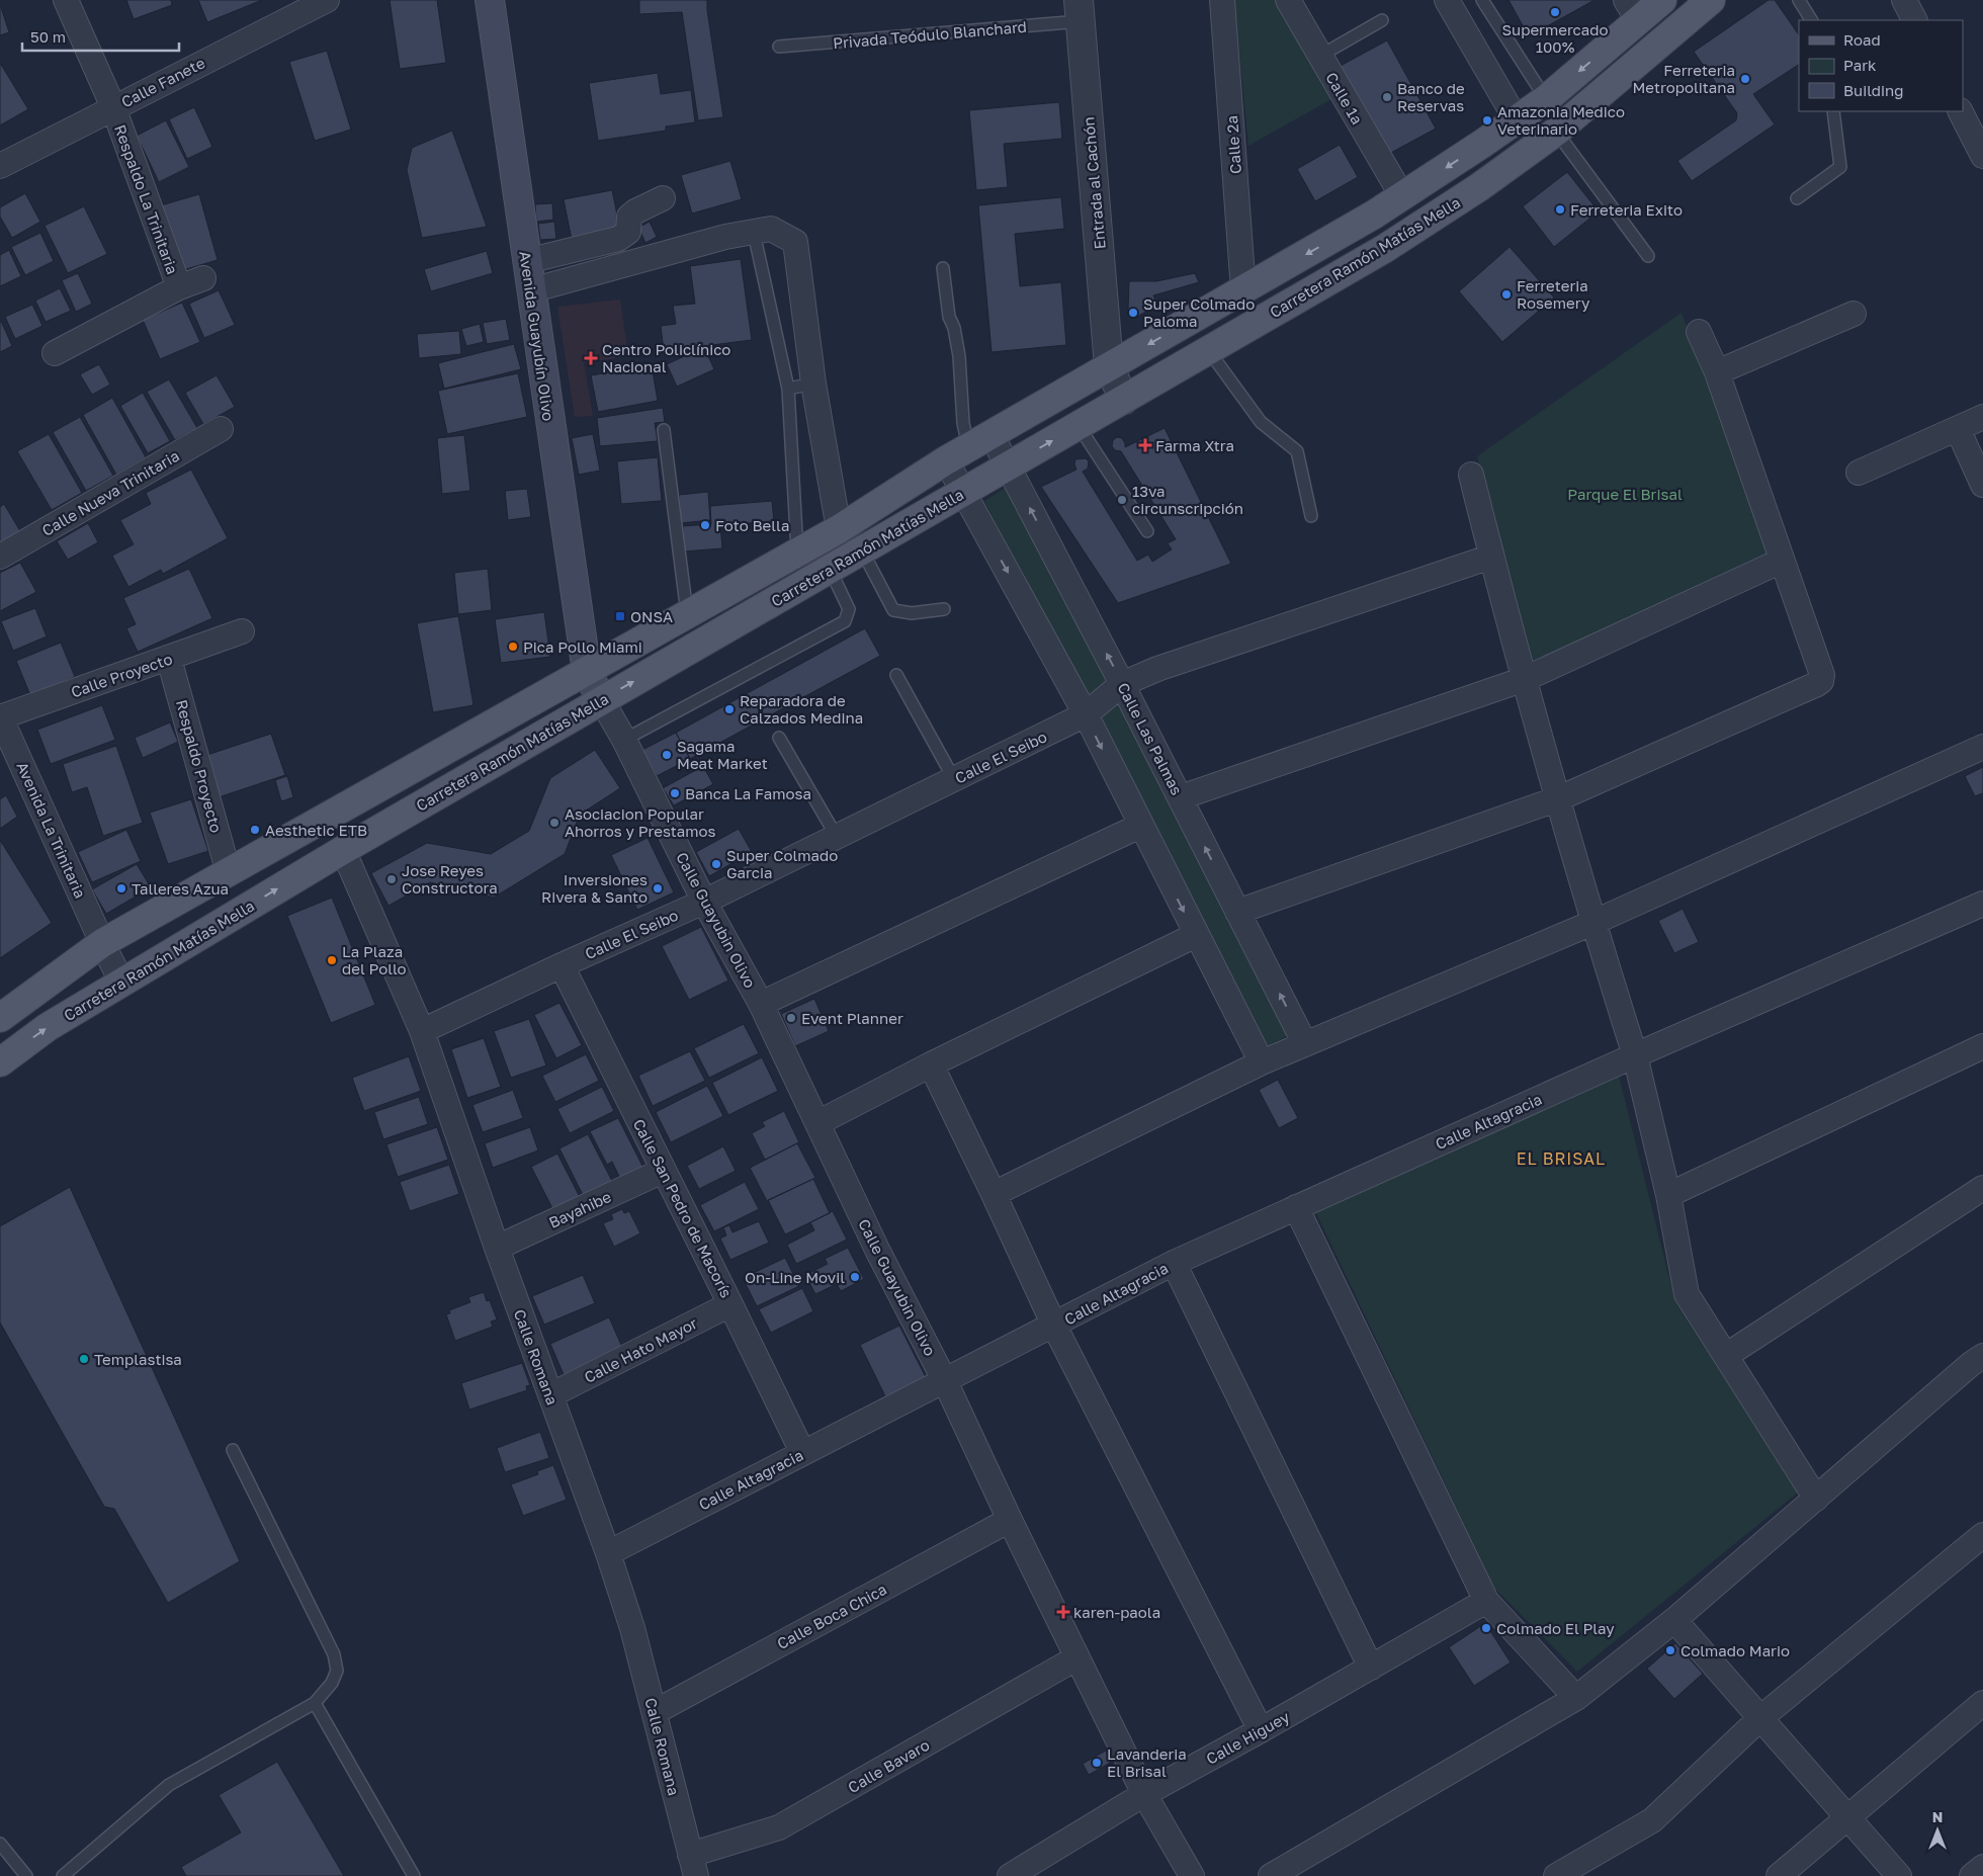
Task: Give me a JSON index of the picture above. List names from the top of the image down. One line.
{"streets":{"main road":["Carretera Ramón Matías Mella","Avenida Guayubín Olivo"],"street":["Calle Fanete","Calle 1a","Calle 2a","Entrada al Cachón","Respaldo La Trinitaria","Calle Nueva Trinitaria","Calle Proyecto","Calle Las Palmas","Calle El Seibo","Respaldo Proyecto","Avenida La Trinitaria","Calle Guayubin Olivo","Calle Altagracia","Calle San Pedro de Macorís","Bayahibe","Calle Hato Mayor","Calle Romana","Calle Boca Chica","Calle Higuey","Calle Bavaro"],"lane":["Privada Teódulo Blanchard"]},"crossings":[["Privada Teódulo Blanchard","Entrada al Cachón"],["Calle Fanete","Respaldo La Trinitaria"],["Calle 1a","Carretera Ramón Matías Mella"],["Calle 2a","Carretera Ramón Matías Mella"],["Entrada al Cachón","Carretera Ramón Matías Mella"],["Carretera Ramón Matías Mella","Avenida Guayubín Olivo"],["Carretera Ramón Matías Mella","Calle Las Palmas"],["Carretera Ramón Matías Mella","Respaldo Proyecto"],["Carretera Ramón Matías Mella","Avenida La Trinitaria"],["Carretera Ramón Matías Mella","Calle Guayubin Olivo"],["Carretera Ramón Matías Mella","Calle Romana"],["Avenida Guayubín Olivo","Calle Guayubin Olivo"],["Calle Proyecto","Respaldo Proyecto"],["Calle Proyecto","Avenida La Trinitaria"],["Calle Las Palmas","Calle El Seibo"],["Calle El Seibo","Calle Guayubin Olivo"],["Calle El Seibo","Calle San Pedro de Macorís"],["Calle El Seibo","Calle Romana"],["Calle Guayubin Olivo","Calle Altagracia"],["Calle Guayubin Olivo","Calle Boca Chica"],["Calle Guayubin Olivo","Calle Higuey"],["Calle Guayubin Olivo","Calle Bavaro"],["Calle Altagracia","Calle San Pedro de Macorís"],["Calle Altagracia","Calle Romana"],["Calle San Pedro de Macorís","Bayahibe"],["Calle San Pedro de Macorís","Calle Hato Mayor"],["Bayahibe","Calle Romana"],["Calle Hato Mayor","Calle Romana"],["Calle Romana","Calle Boca Chica"],["Calle Romana","Calle Bavaro"]],"districts":["EL BRISAL"],"parks":["Parque El Brisal"],"places":{"other":["Supermercado 100%","Ferreteria Metropolitana","Banco de Reservas","Amazonia Medico Veterinario","Ferreteria Exito","Ferreteria Rosemery","Super Colmado Paloma","13va circunscripción","Foto Bella","Pica Pollo Miami","Reparadora de Calzados Medina","Sagama Meat Market","Banca La Famosa","Asociacion Popular Ahorros y Prestamos","Aesthetic ETB","Super Colmado Garcia","Jose Reyes Constructora","Talleres Azua","Inversiones Rivera & Santo","La Plaza del Pollo","Event Planner","On-Line Movil","Templastisa","Colmado El Play","Colmado Mario","Lavanderia El Brisal"],"health":["Centro Policlínico Nacional","Farma Xtra","karen-paola"],"transit":["ONSA"]},"legend":["Road","Park","Building"],"scale_bar":"50 m","north":"top"}
